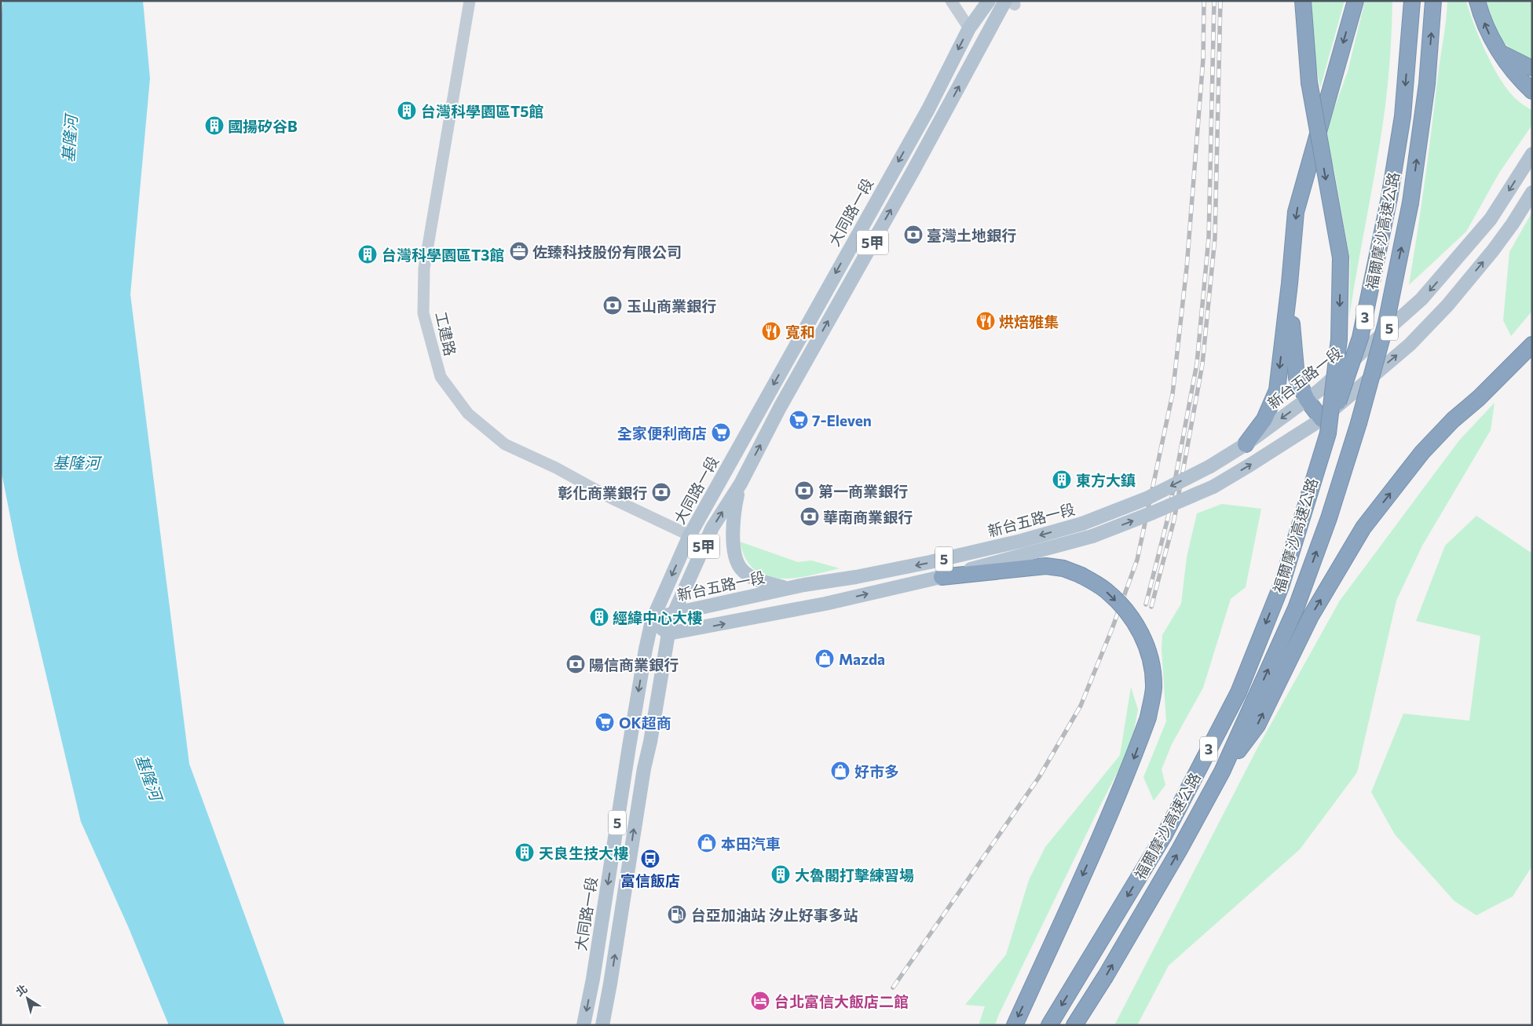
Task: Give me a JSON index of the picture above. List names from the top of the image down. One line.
{"streets":{"highway":["福爾摩沙高速公路","3"],"main road":["大同路一段","5甲","5","新台五路一段"],"street":["工建路"]},"crossings":[["大同路一段","工建路"],["大同路一段","新台五路一段"],["福爾摩沙高速公路","5"],["5甲","5"],["5甲","新台五路一段"]],"water":["基隆河"],"places":{"building":["台灣科學園區T5館","國揚矽谷B","台灣科學園區T3館","東方大鎮","經緯中心大樓","天良生技大樓","大魯閣打擊練習場"],"bank":["臺灣土地銀行","玉山商業銀行","第一商業銀行","彰化商業銀行","華南商業銀行","陽信商業銀行"],"office":["佐臻科技股份有限公司"],"restaurant":["烘焙雅集","寬和"],"supermarket":["7-Eleven","全家便利商店","OK超商"],"shop":["Mazda","好市多","本田汽車"],"bus stop":["富信飯店"],"fuel station":["台亞加油站 汐止好事多站"],"hotel":["台北富信大飯店二館"]},"north":"top left"}
